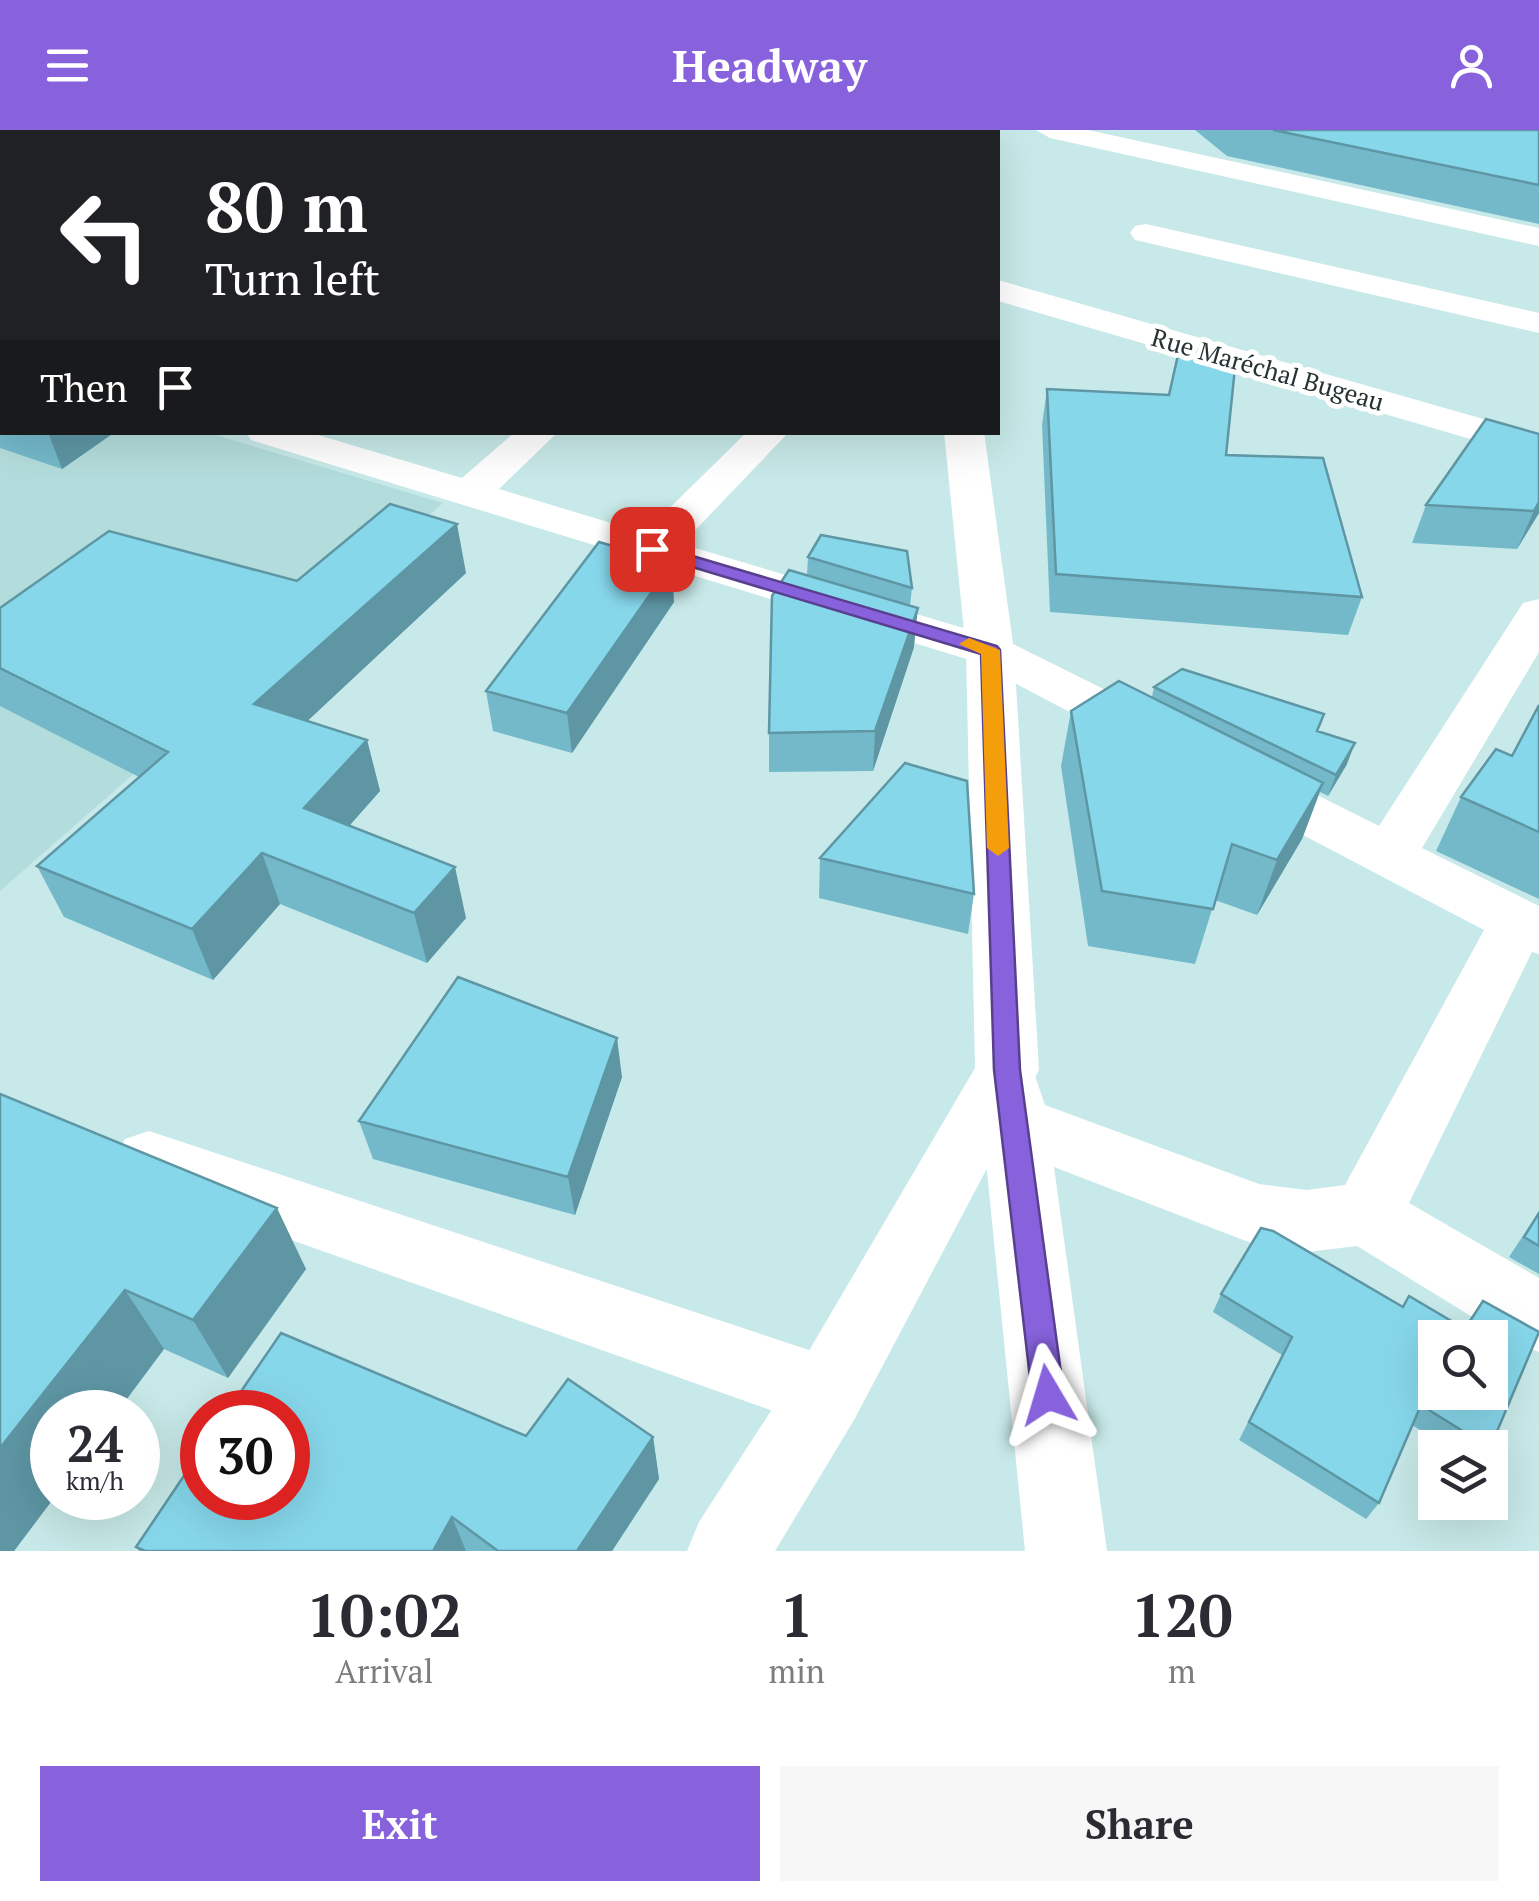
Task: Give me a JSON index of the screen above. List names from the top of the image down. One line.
{"streets":{"street":["Rue Maréchal Bugeau"]},"page":{"header":"Headway","turn":["80 m","Turn left"],"then":"Then","speed":"24 km/h","limit":"30","eta":["10:02","Arrival","1","min","120","m"],"buttons":["Exit","Share"]}}
